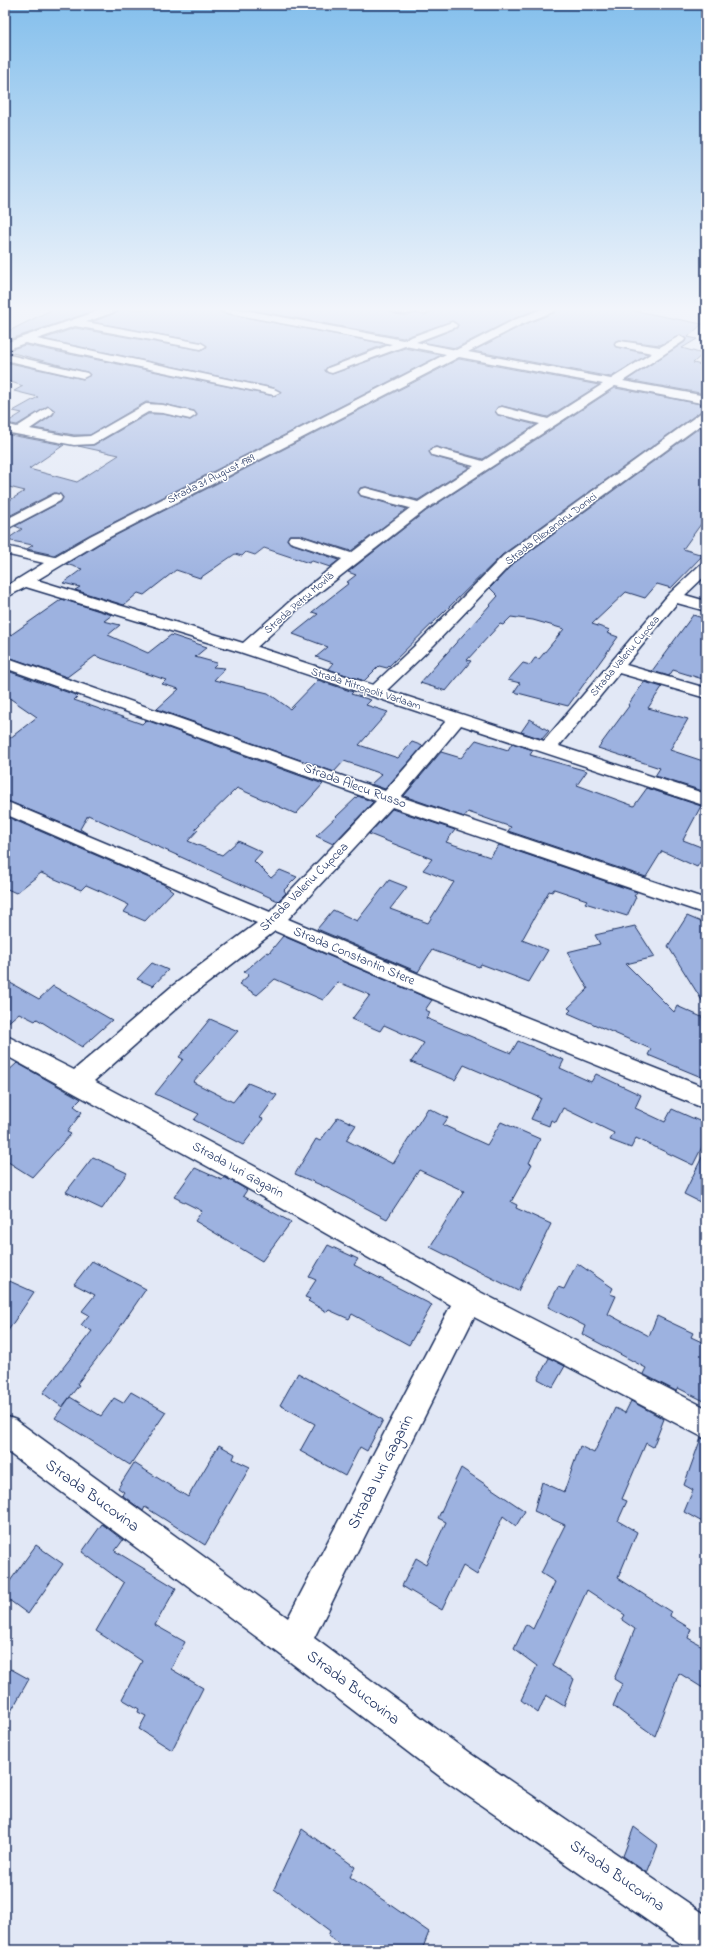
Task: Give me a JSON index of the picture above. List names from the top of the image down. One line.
{"streets":{"street":["Strada 31 August 1989","Strada Alexandru Donici","Strada Petru Movilă","Strada Valeriu Cupcea","Strada Mitropolit Varlaam","Strada Alecu Russo","Strada Constantin Stere","Strada Iuri Gagarin","Strada Bucovina"]},"crossings":[["Strada 31 August 1989","Strada Mitropolit Varlaam"],["Strada Alexandru Donici","Strada Mitropolit Varlaam"],["Strada Petru Movilă","Strada Mitropolit Varlaam"],["Strada Valeriu Cupcea","Strada Mitropolit Varlaam"],["Strada Valeriu Cupcea","Strada Alecu Russo"],["Strada Valeriu Cupcea","Strada Constantin Stere"],["Strada Valeriu Cupcea","Strada Iuri Gagarin"],["Strada Iuri Gagarin","Strada Bucovina"]]}
